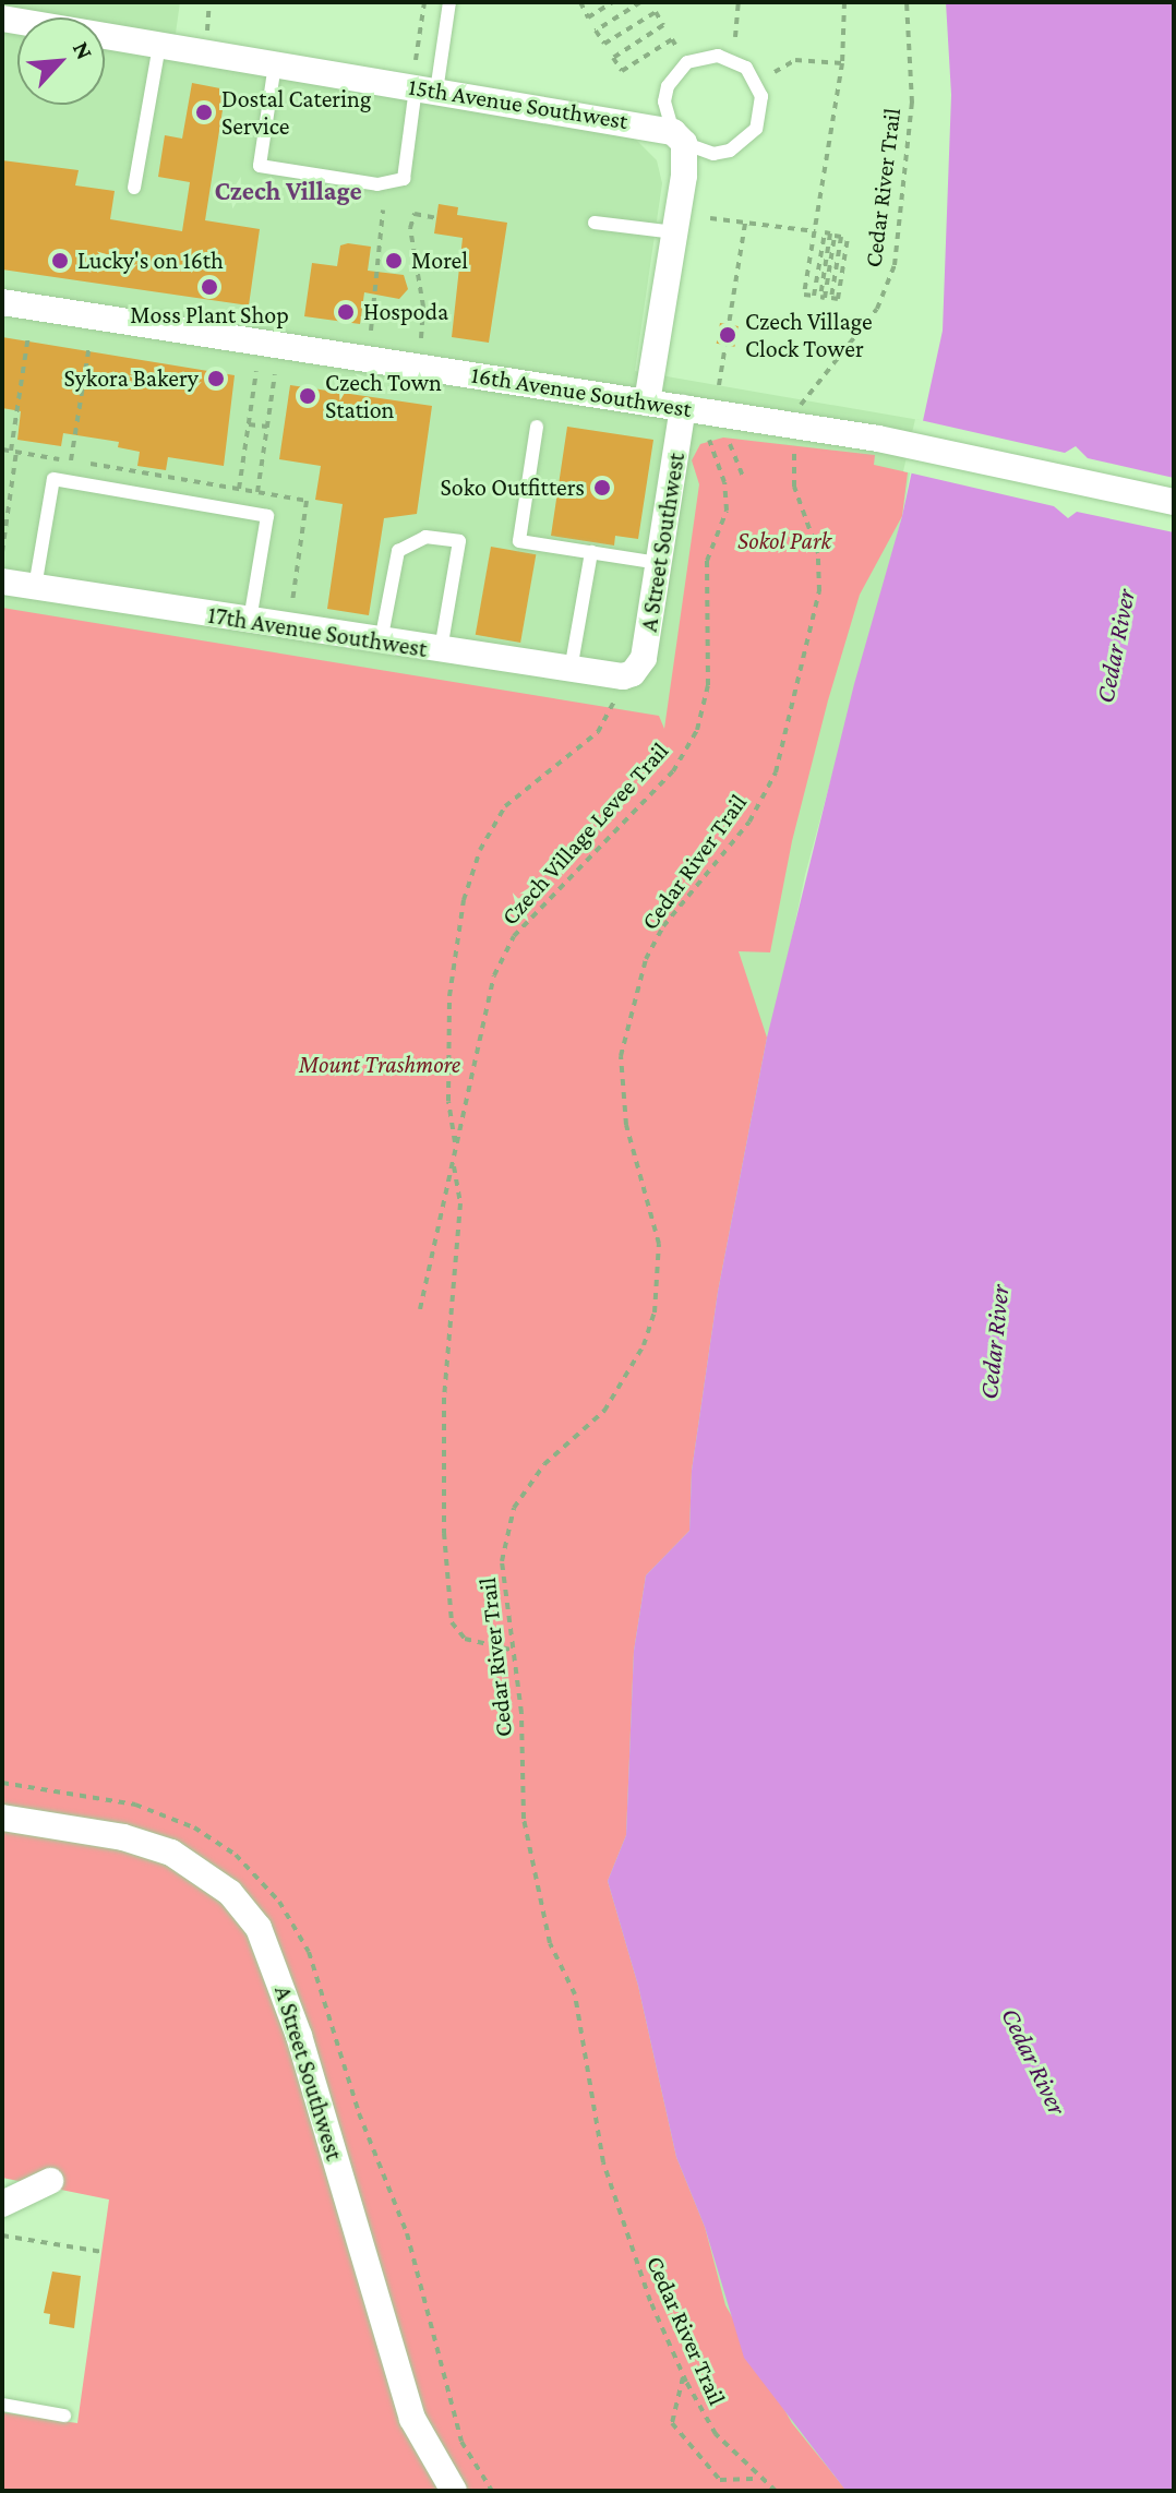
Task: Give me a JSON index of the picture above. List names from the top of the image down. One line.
{"streets":{"street":["15th Avenue Southwest","16th Avenue Southwest","A Street Southwest","17th Avenue Southwest"],"path":["Cedar River Trail","Czech Village Levee Trail"]},"crossings":[["Cedar River Trail","Czech Village Levee Trail"],["16th Avenue Southwest","A Street Southwest"],["A Street Southwest","17th Avenue Southwest"]],"districts":["Czech Village"],"water":["Cedar River"],"parks":["Sokol Park","Mount Trashmore"],"places":["Dostal Catering Service","Lucky's on 16th","Morel","Moss Plant Shop","Hospoda","Czech Village Clock Tower","Sykora Bakery","Czech Town Station","Soko Outfitters"],"north":"top right"}
